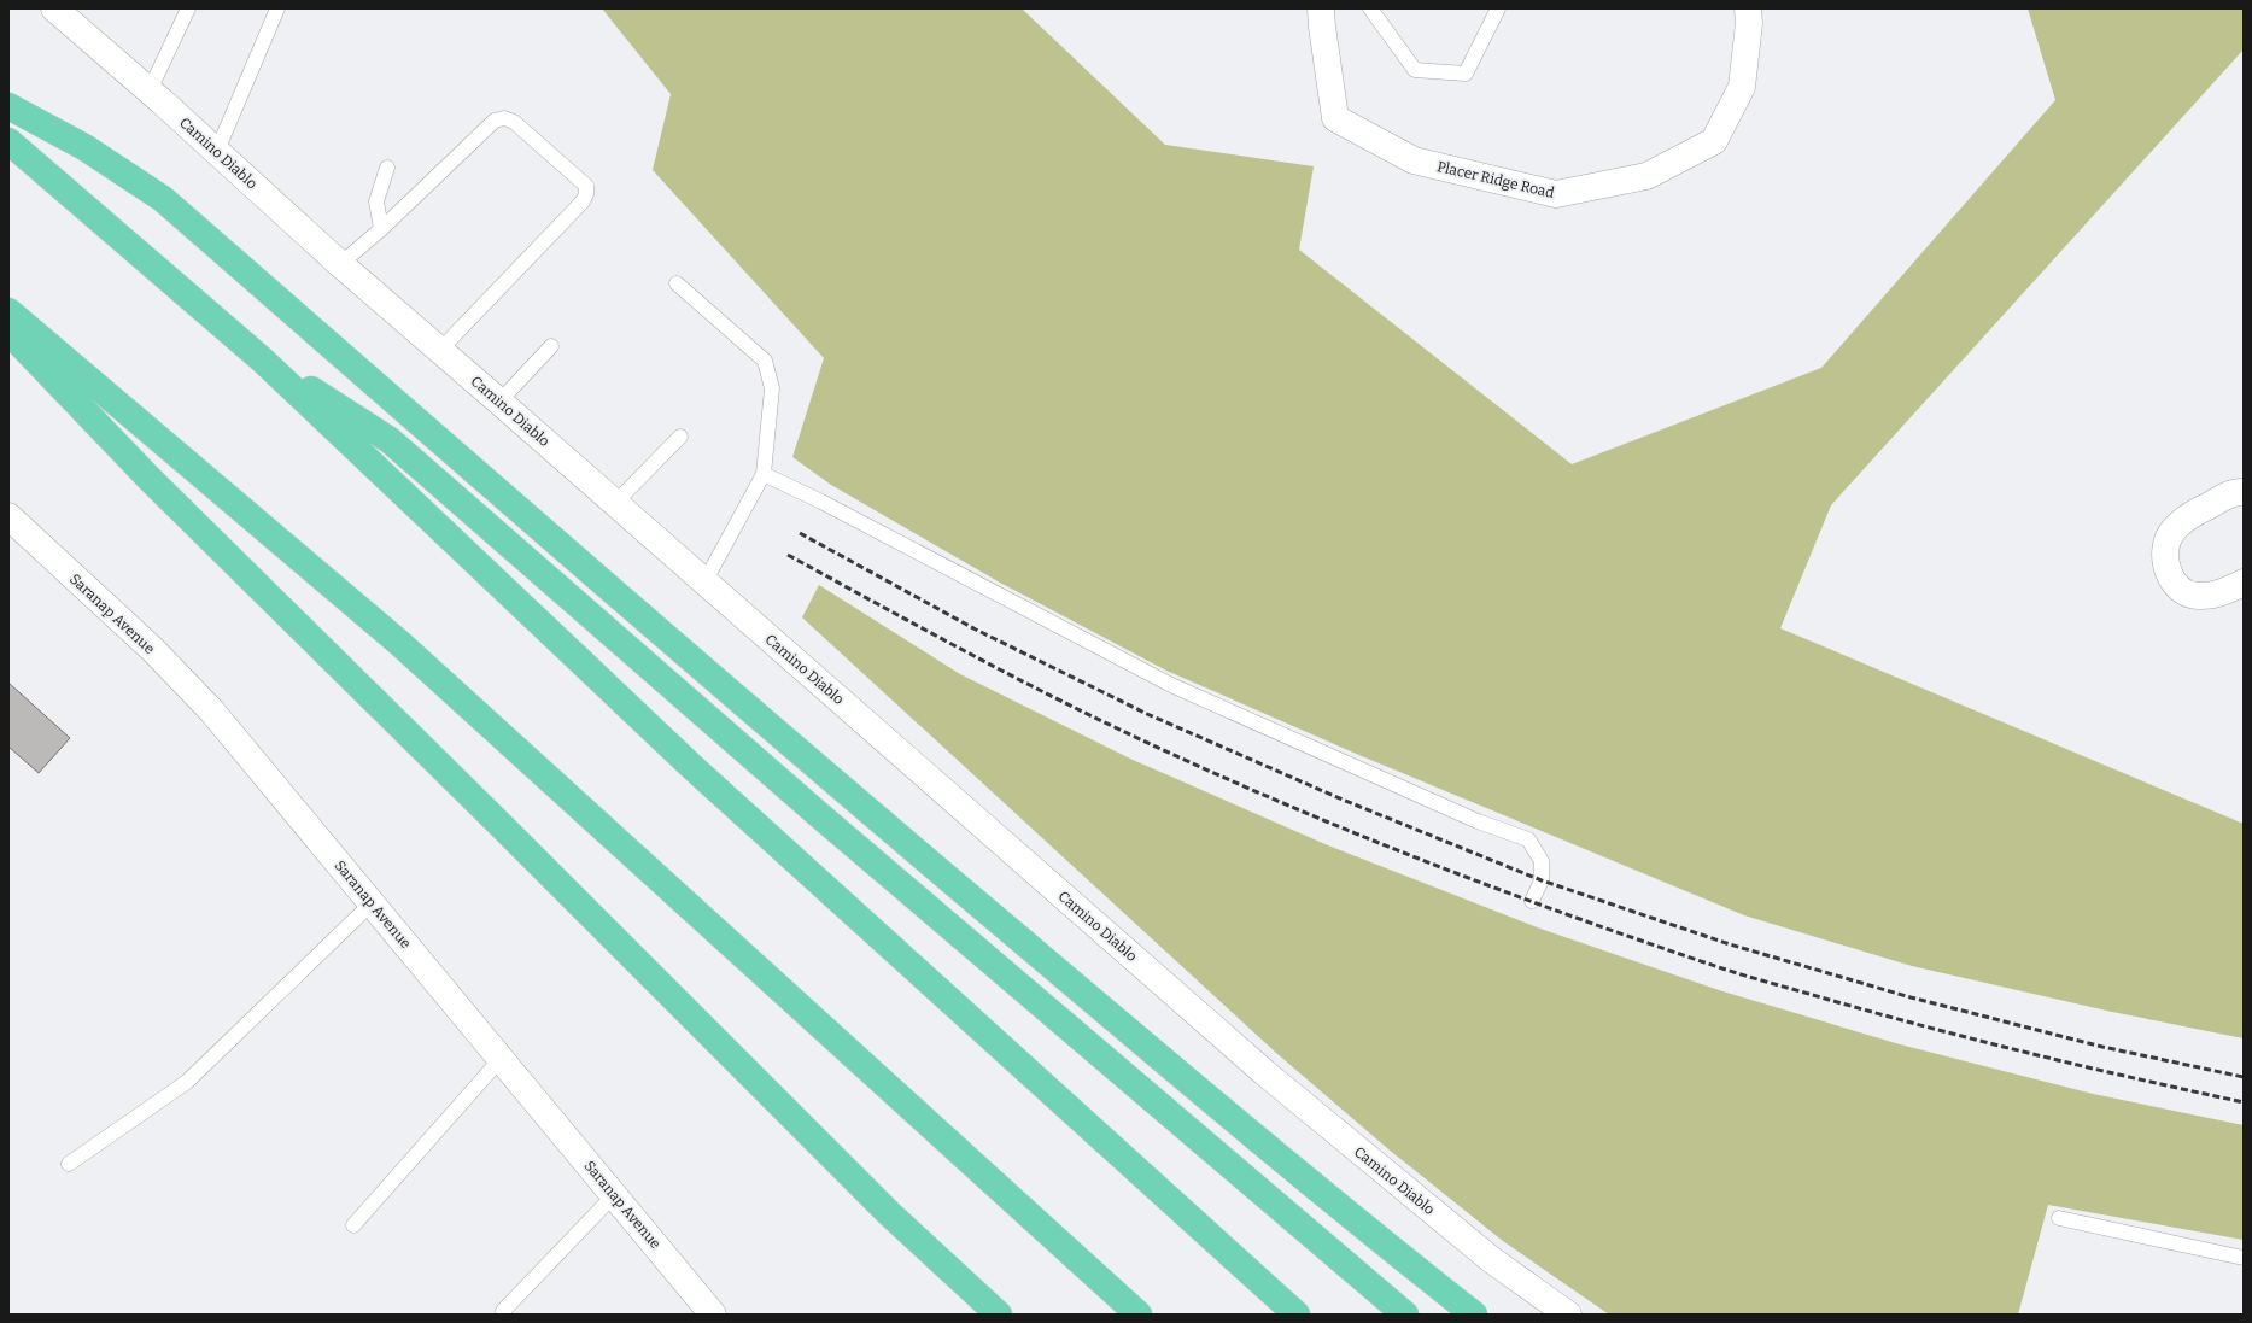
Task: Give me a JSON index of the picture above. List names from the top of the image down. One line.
{"streets":{"street":["Camino Diablo","Placer Ridge Road","Saranap Avenue"]}}
